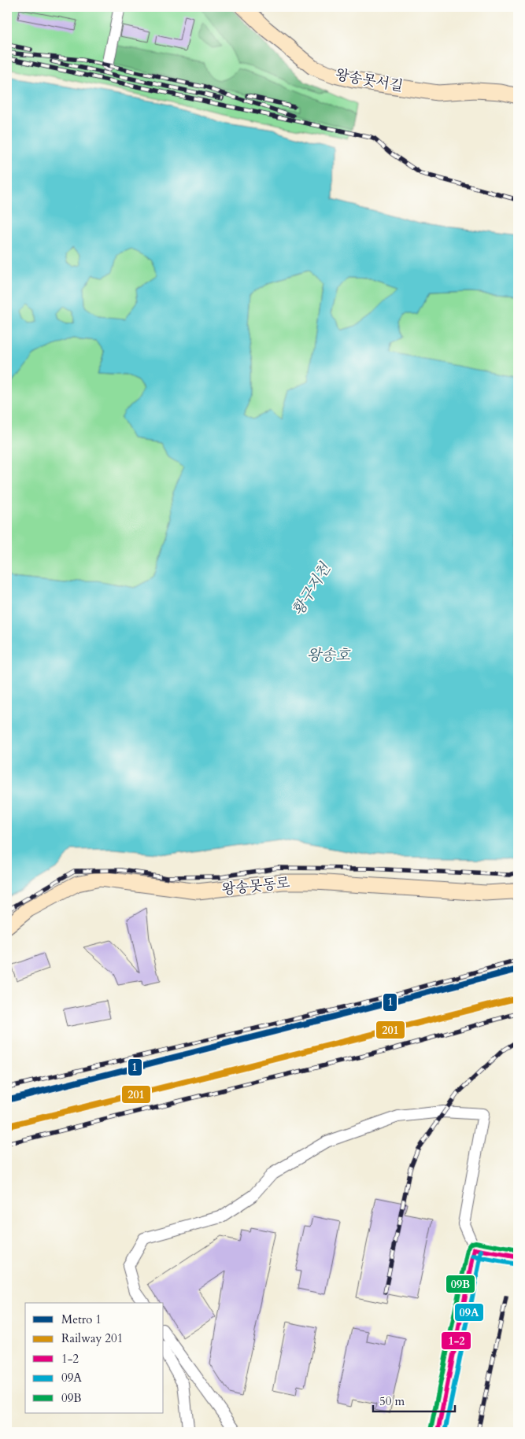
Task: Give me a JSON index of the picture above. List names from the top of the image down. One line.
{"streets":{"street":["왕송못서길","왕송못동로"]},"water":["황구지천","왕송호"],"lines":["metro line 1","rail line 201","transit line 09B","transit line 1-2","transit line 09A"],"legend":["Metro 1","Railway 201","1-2","09A","09B"],"scale_bar":"50 m"}
